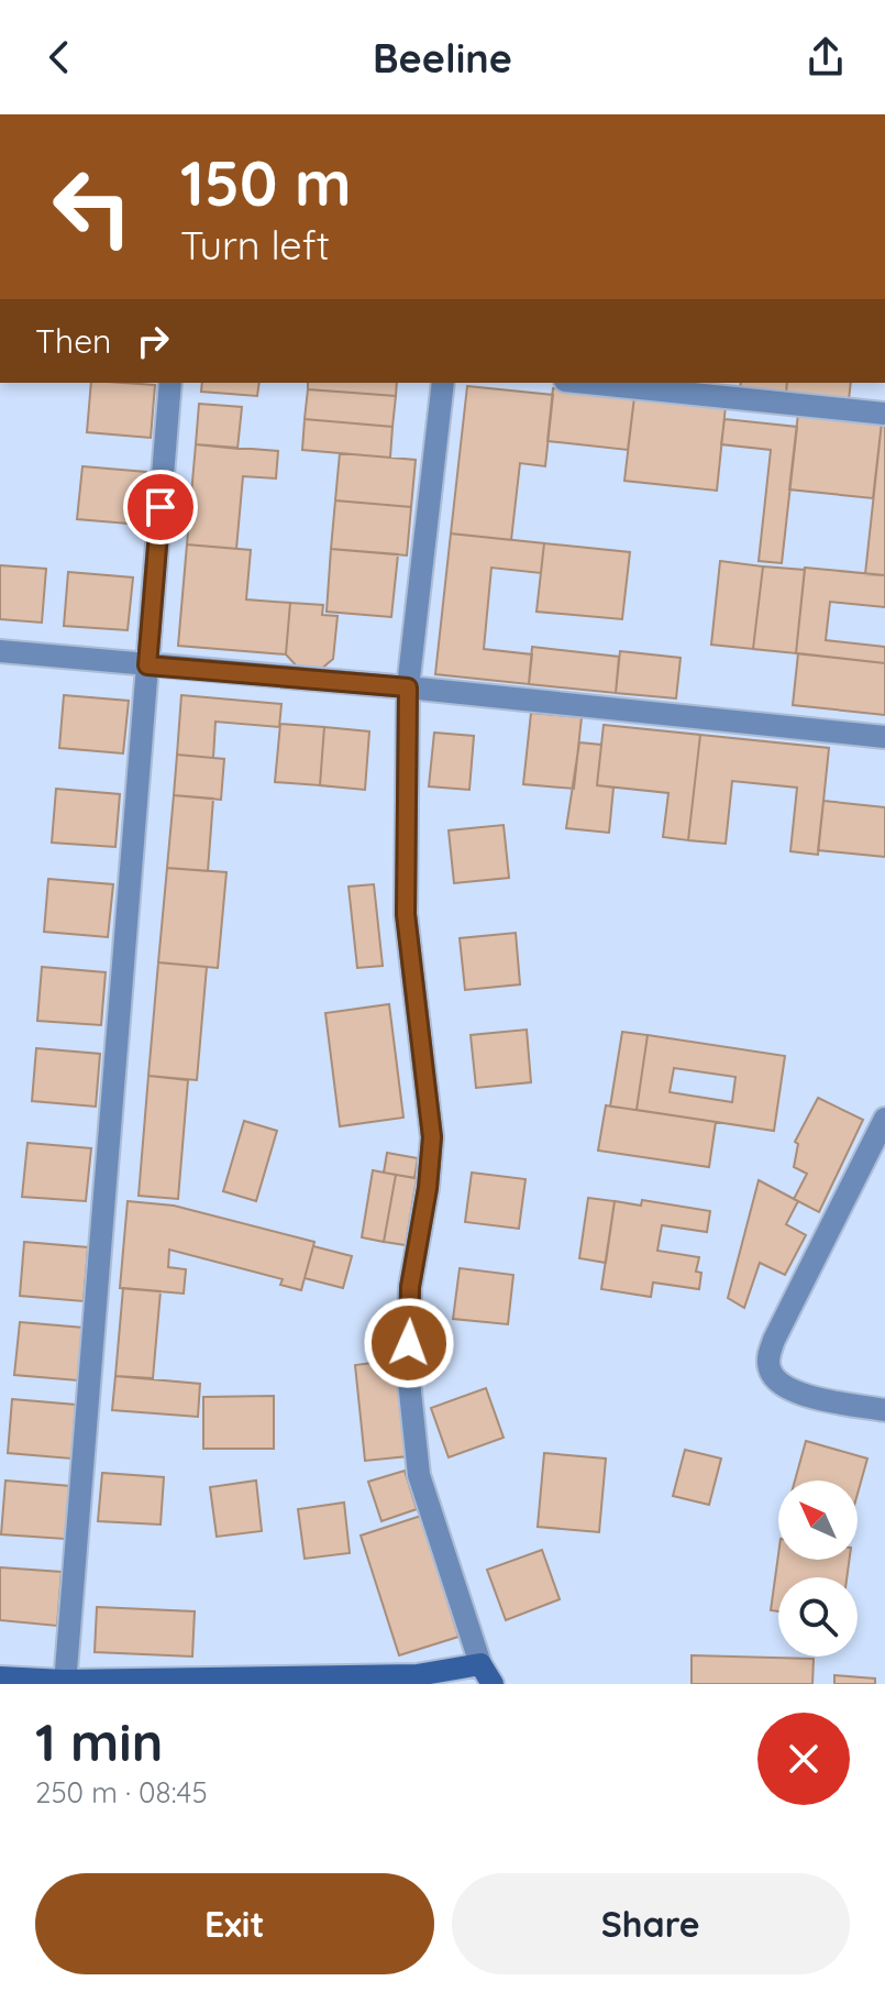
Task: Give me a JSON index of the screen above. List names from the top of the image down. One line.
{"north":"top left","page":{"header":"Beeline","turn":["150 m","Turn left"],"then":"Then","heading":["1 min","250 m · 08:45"],"buttons":["Exit","Share"]}}
